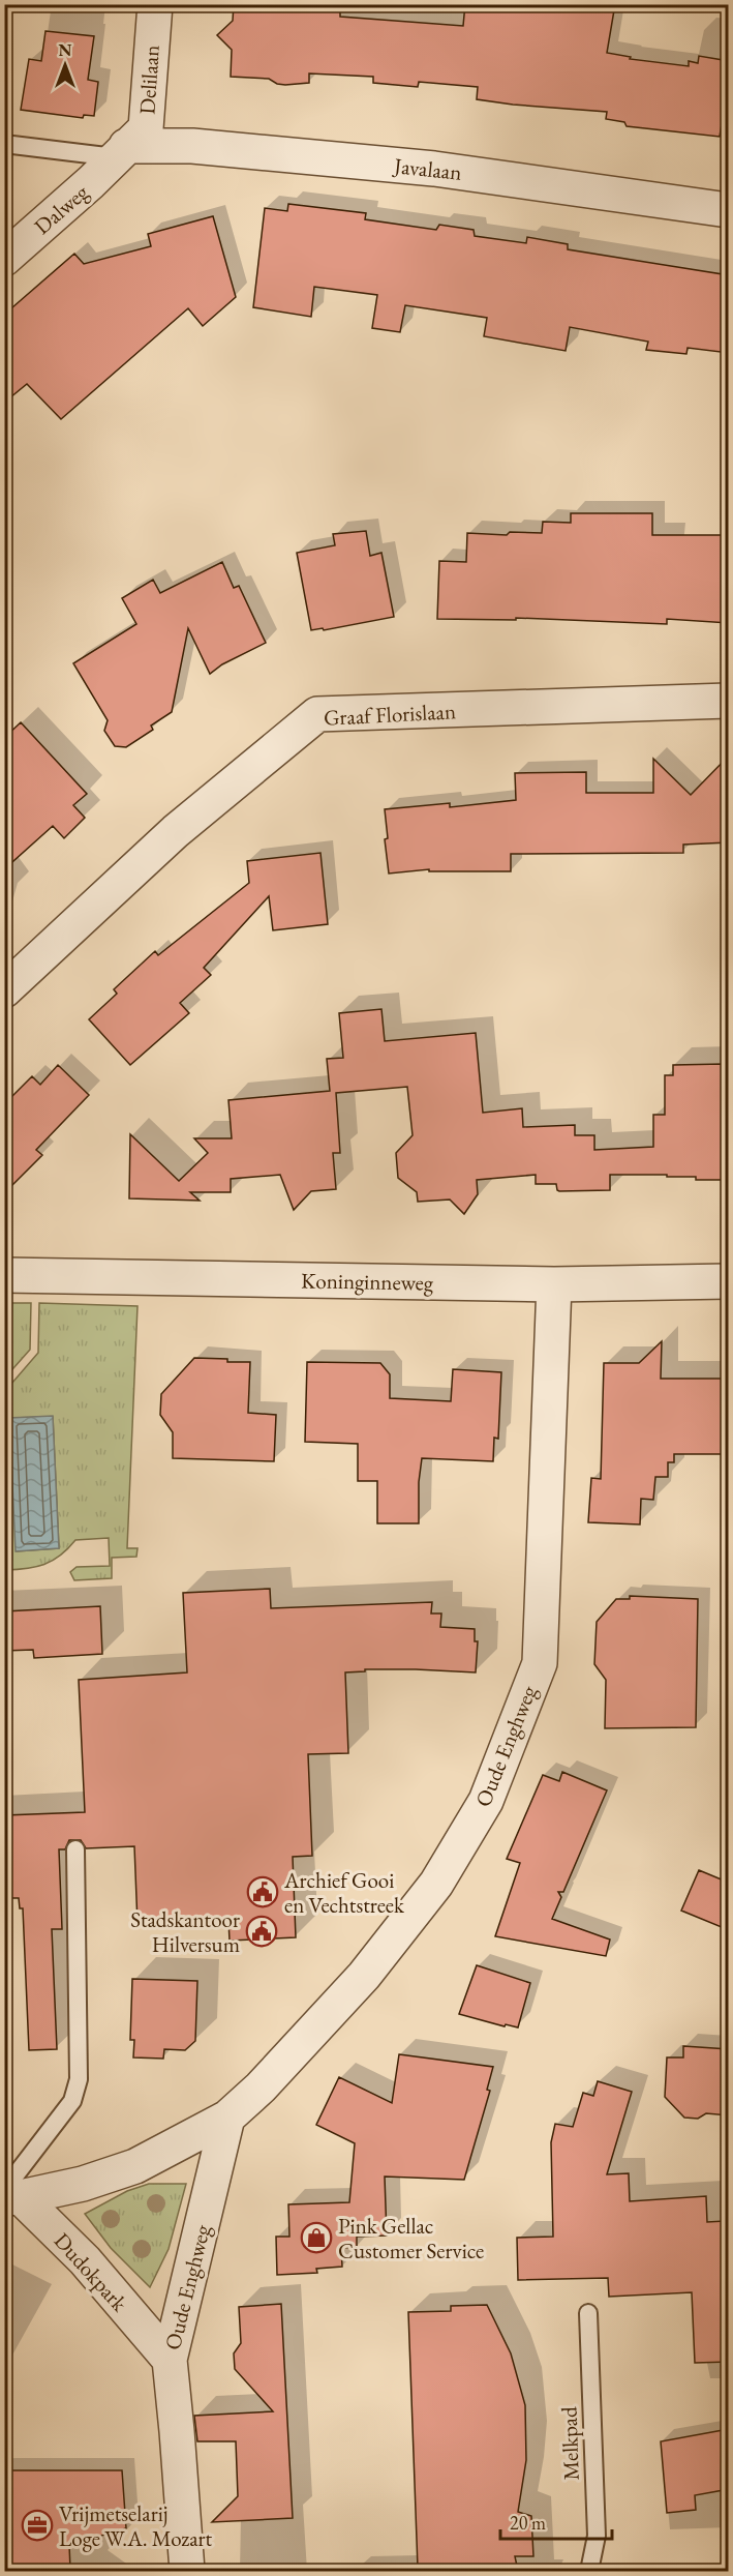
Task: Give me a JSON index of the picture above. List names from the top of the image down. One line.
{"streets":{"street":["Delilaan","Javalaan","Dalweg","Graaf Florislaan","Koninginneweg","Oude Enghweg","Dudokpark"],"lane":["Melkpad"]},"crossings":[["Delilaan","Javalaan"],["Delilaan","Dalweg"],["Javalaan","Dalweg"],["Koninginneweg","Oude Enghweg"],["Oude Enghweg","Dudokpark"]],"places":{"public building":["Archief Gooi en Vechtstreek","Stadskantoor Hilversum"],"shop":["Pink Gellac Customer Service"],"office":["Vrijmetselarij Loge W.A. Mozart"]},"scale_bar":"20 m","north":"top"}
